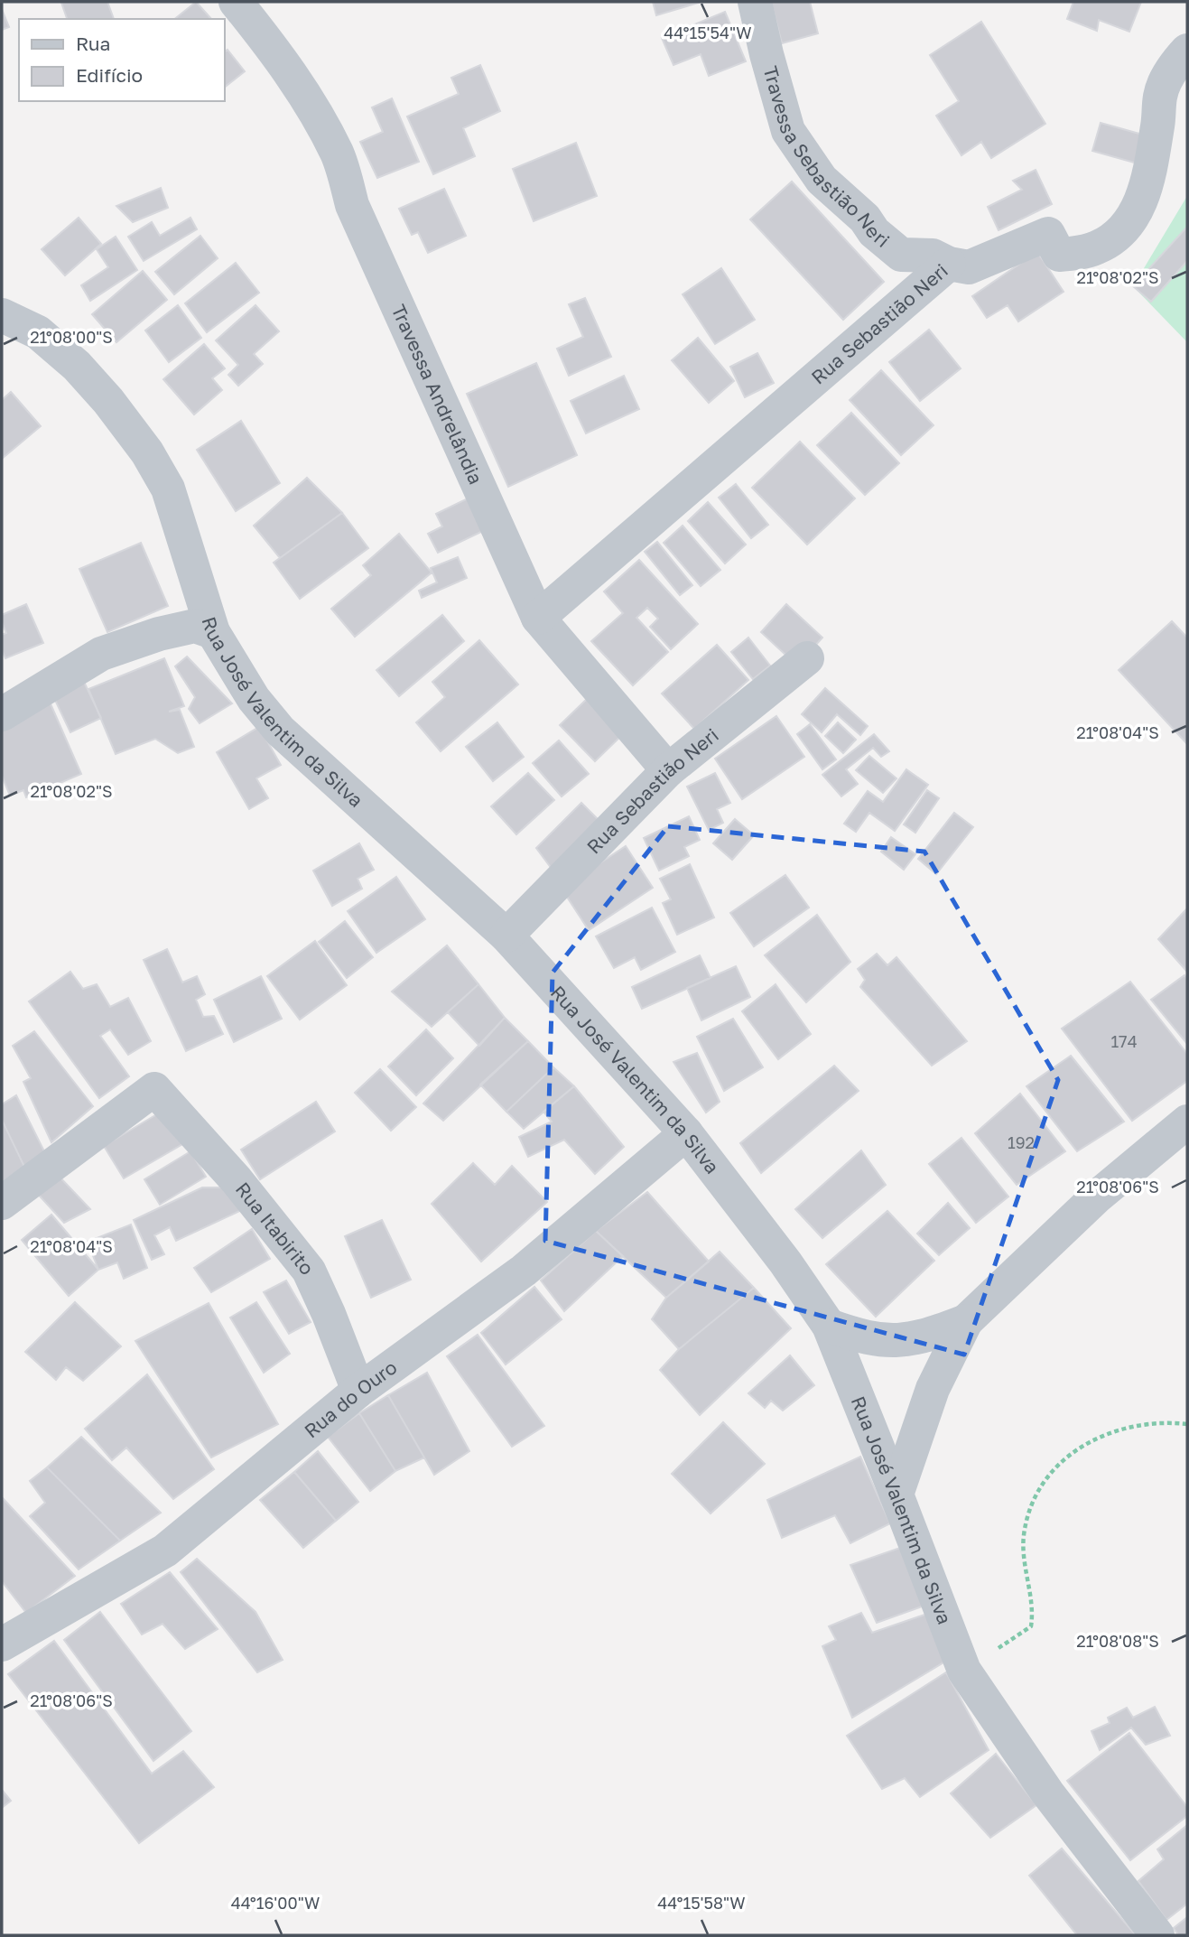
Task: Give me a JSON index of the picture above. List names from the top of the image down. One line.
{"streets":{"street":["Travessa Sebastião Neri","Rua Sebastião Neri","Travessa Andrelândia","Rua José Valentim da Silva","Rua Itabirito","Rua do Ouro"]},"crossings":[["Travessa Sebastião Neri","Rua Sebastião Neri"],["Rua Sebastião Neri","Travessa Andrelândia"],["Rua Sebastião Neri","Rua José Valentim da Silva"],["Rua José Valentim da Silva","Rua do Ouro"],["Rua Itabirito","Rua do Ouro"]],"house_numbers":["174","192"],"legend":["Rua","Edifício"],"coordinates":["44°15'54\"W","21°08'02\"S","21°08'00\"S","21°08'04\"S","21°08'06\"S","21°08'08\"S","44°16'00\"W","44°15'58\"W"]}
